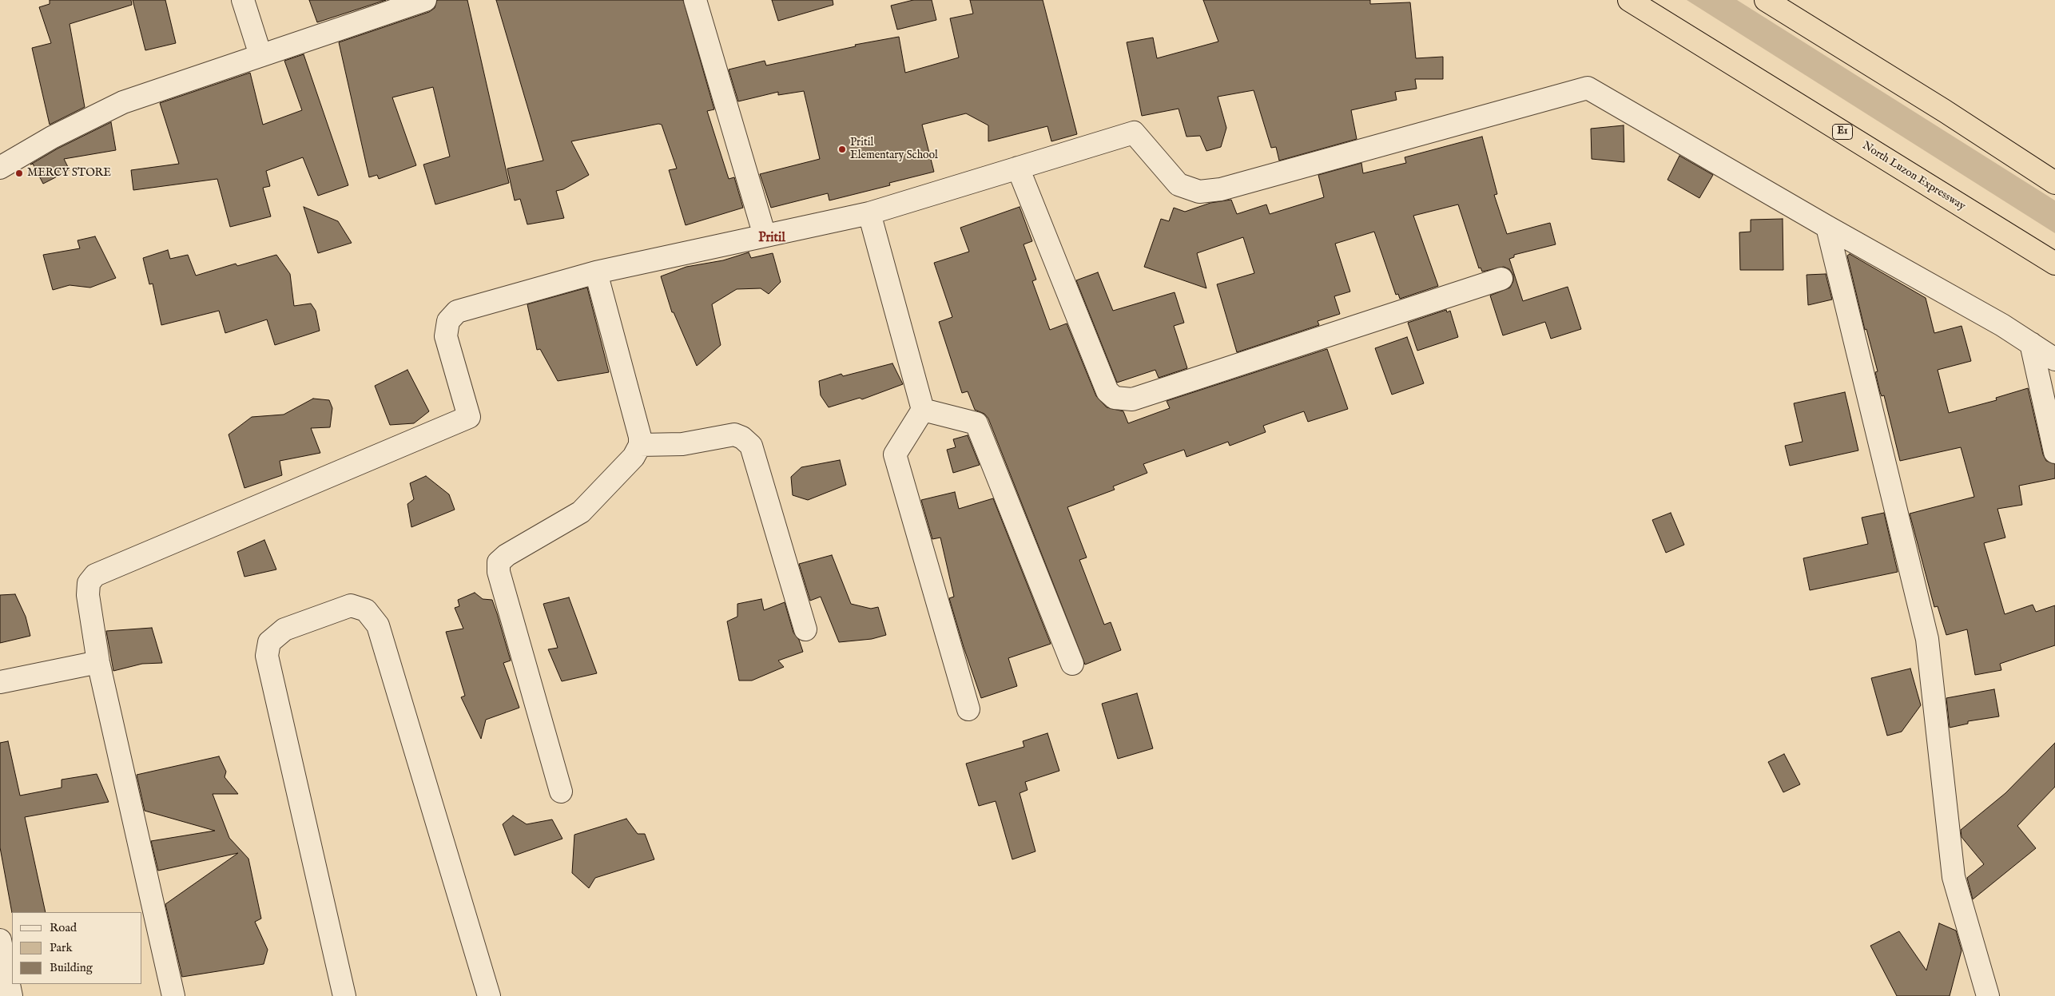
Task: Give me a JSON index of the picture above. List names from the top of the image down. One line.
{"streets":{"highway":["E1","North Luzon Expressway"]},"districts":["Pritil"],"places":["Pritil Elementary School","MERCY STORE"],"legend":["Road","Park","Building"]}
